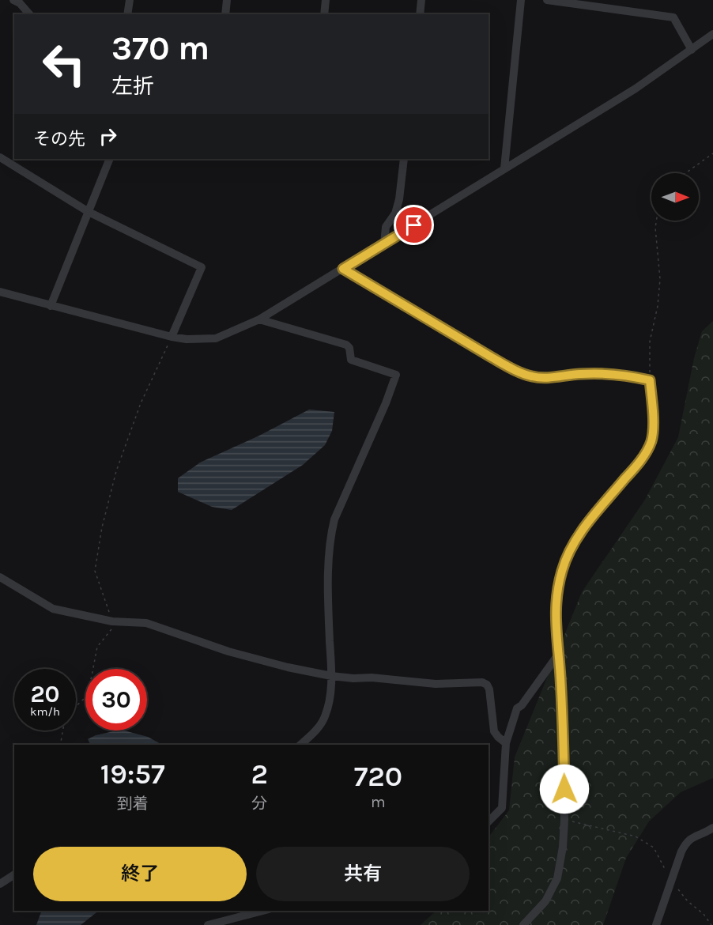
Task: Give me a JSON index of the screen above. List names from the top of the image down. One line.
{"north":"right","page":{"turn":["370 m","左折"],"then":"その先","speed":"20 km/h","limit":"30","eta":["19:57","到着","2","分","720","m"],"buttons":["終了","共有"]}}
